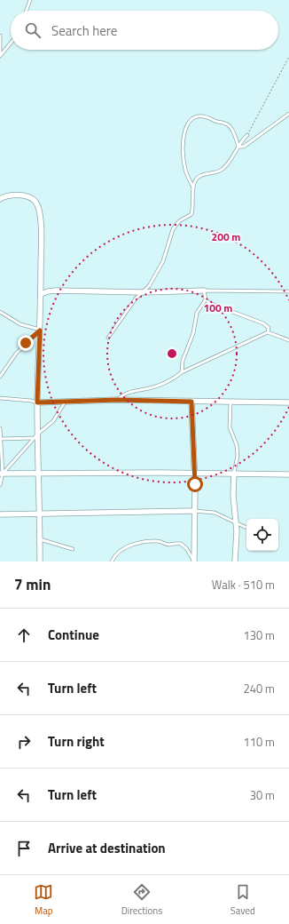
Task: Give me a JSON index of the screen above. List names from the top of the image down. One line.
{"page":{"search":"Search here","heading":["7 min","Walk · 510 m"],"list":[["Continue","130 m"],["Turn left","240 m"],["Turn right","110 m"],["Turn left","30 m"],"Arrive at destination"],"nav":["Map","Directions","Saved"]},"rings":["200 m","100 m"]}
